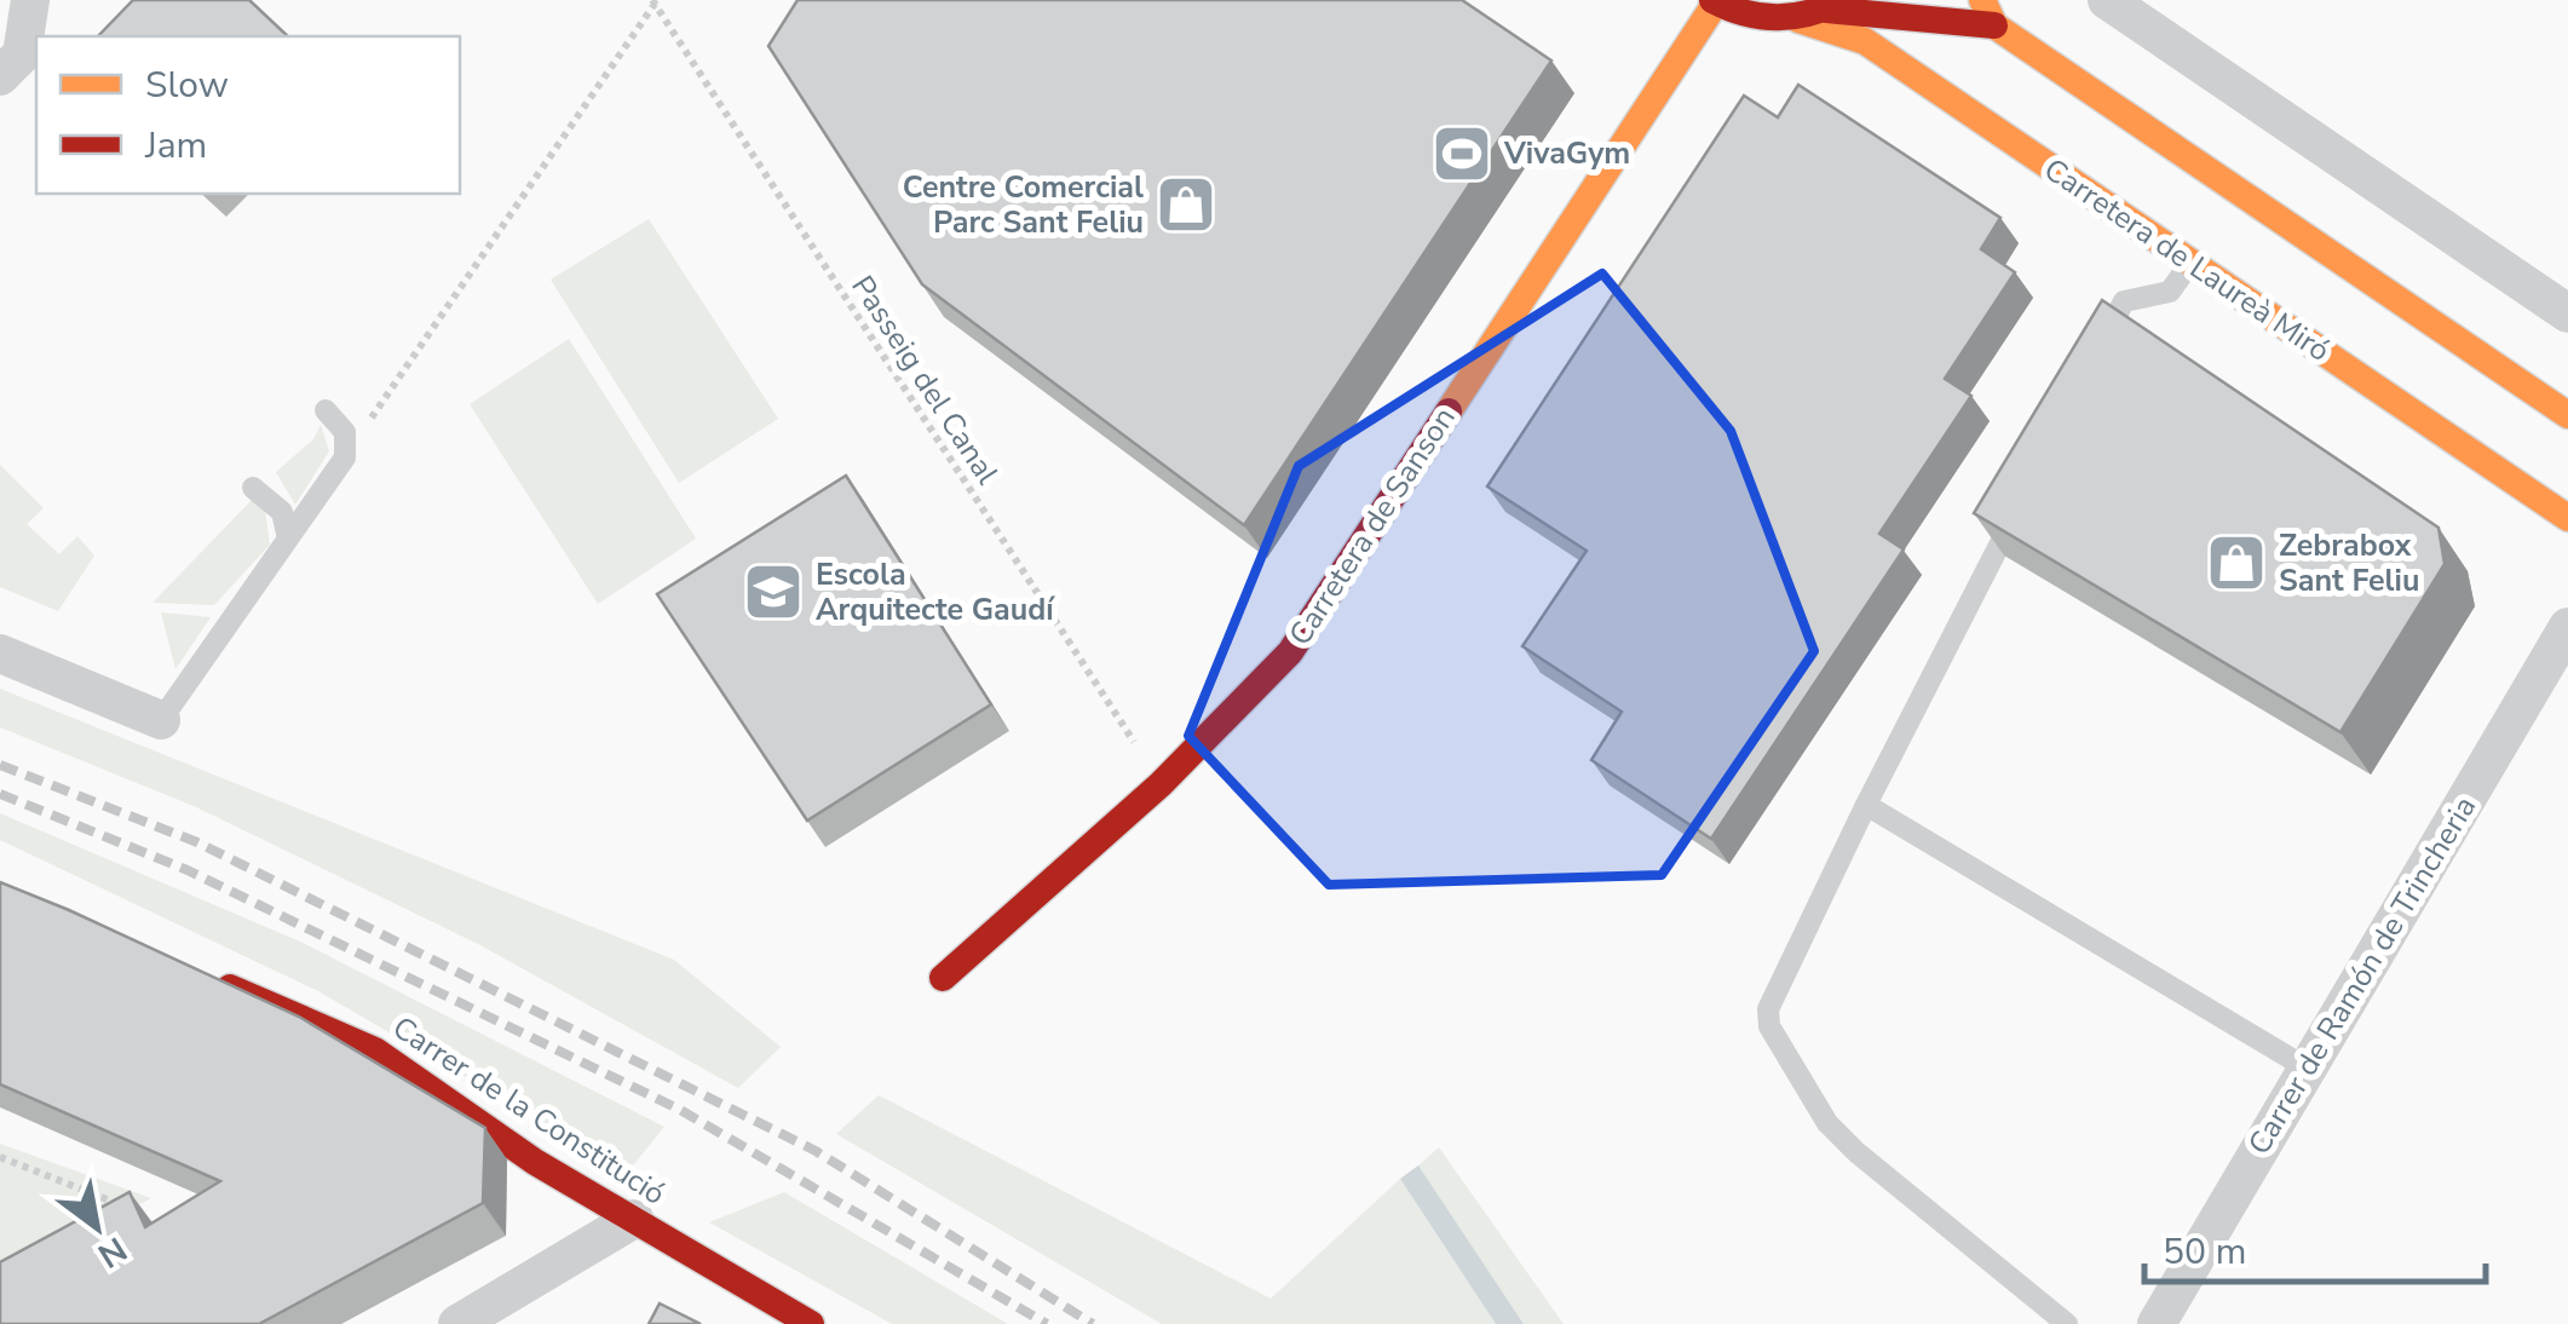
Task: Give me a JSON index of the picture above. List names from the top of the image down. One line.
{"streets":{"street":["Carretera de Laureà Miró","Carretera de Sanson","Carrer de Ramón de Trincheria","Carrer de la Constitució"],"path":["Passeig del Canal"]},"crossings":[["Carretera de Laureà Miró","Carretera de Sanson"],["Passeig del Canal","Carretera de Sanson"]],"places":{"sports":["VivaGym"],"shop":["Centre Comercial Parc Sant Feliu","Zebrabox Sant Feliu"],"school or university":["Escola Arquitecte Gaudí"]},"legend":["Slow","Jam"],"scale_bar":"50 m","north":"bottom right"}
